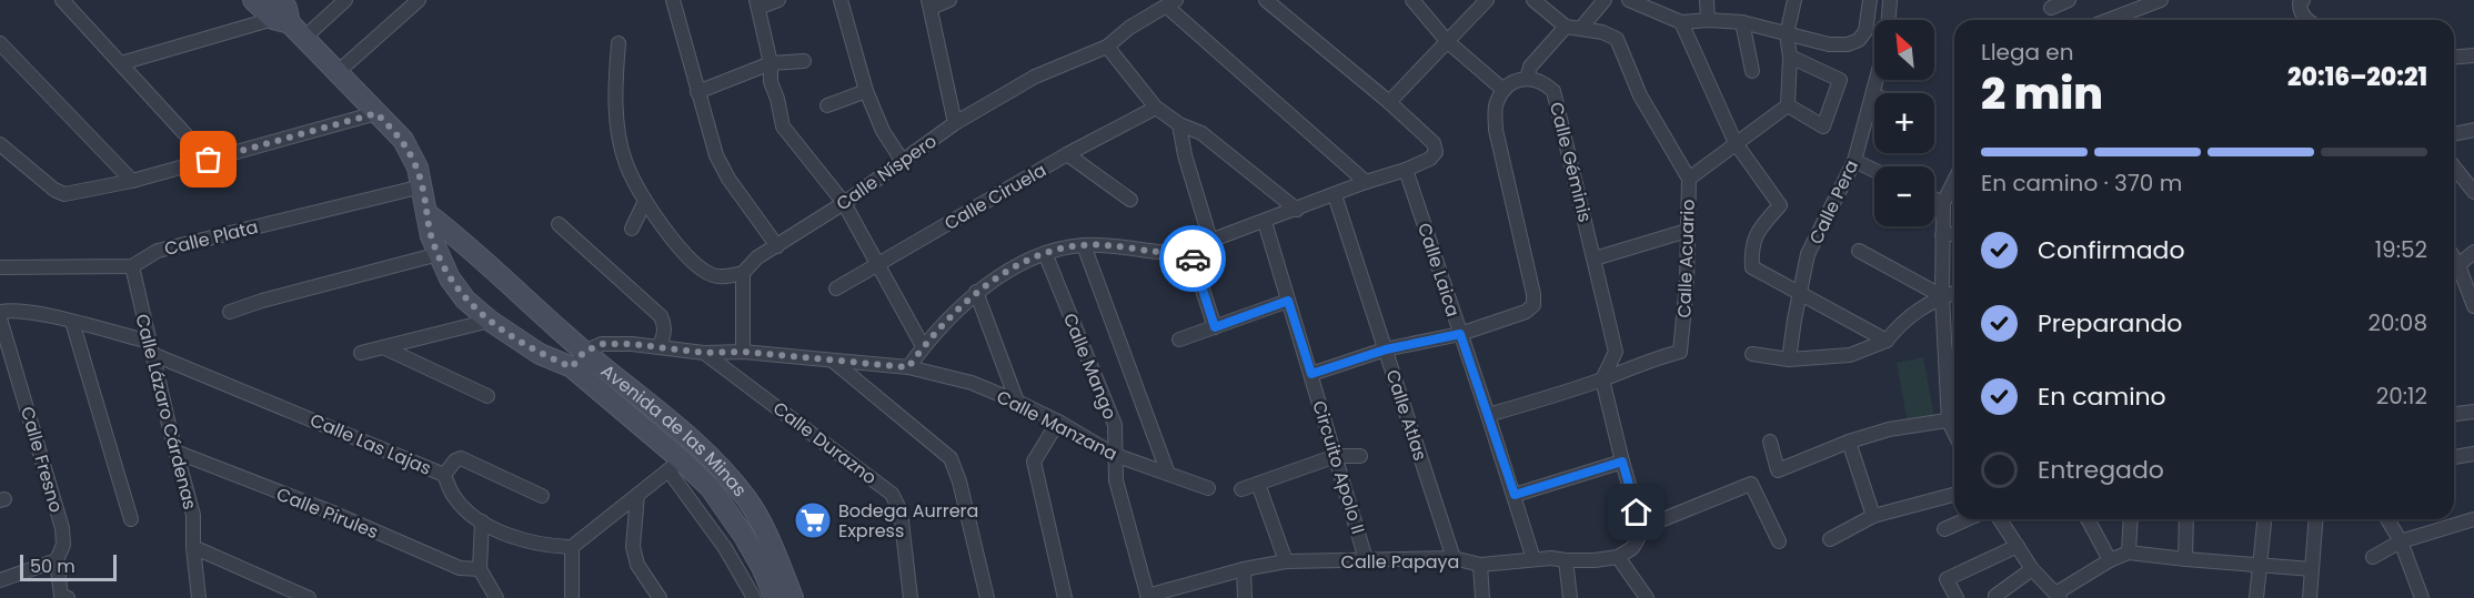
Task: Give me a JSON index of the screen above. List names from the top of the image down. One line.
{"streets":{"street":["Calle Géminis","Calle Níspero","Calle Ciruela","Calle Pera","Calle Plata","Calle Acuario","Calle Laica","Calle Mango","Calle Lázaro Cárdenas","Calle Atlas","Calle Manzana","Avenida de las Minas","Calle Durazno","Calle Las Lajas","Calle Fresno","Circuito Apolo II","Calle Pirules","Calle Papaya"]},"crossings":[["Calle Géminis","Calle Acuario"],["Calle Plata","Calle Lázaro Cárdenas"],["Calle Plata","Avenida de las Minas"],["Calle Laica","Calle Papaya"],["Calle Mango","Calle Manzana"],["Calle Mango","Calle Papaya"],["Calle Lázaro Cárdenas","Calle Las Lajas"],["Calle Lázaro Cárdenas","Calle Pirules"],["Calle Atlas","Calle Papaya"],["Calle Manzana","Avenida de las Minas"],["Calle Manzana","Calle Durazno"],["Circuito Apolo II","Calle Papaya"]],"places":{"supermarket":["Bodega Aurrera Express"]},"scale_bar":"50 m","north":"top left","page":{"map_buttons":["+","−"],"heading":["2 min","Llega en","20:16–20:21"],"bar":"En camino · 370 m","list":[["Confirmado","19:52"],["Preparando","20:08"],["En camino","20:12"],"Entregado"],"scale":"50 m"}}
